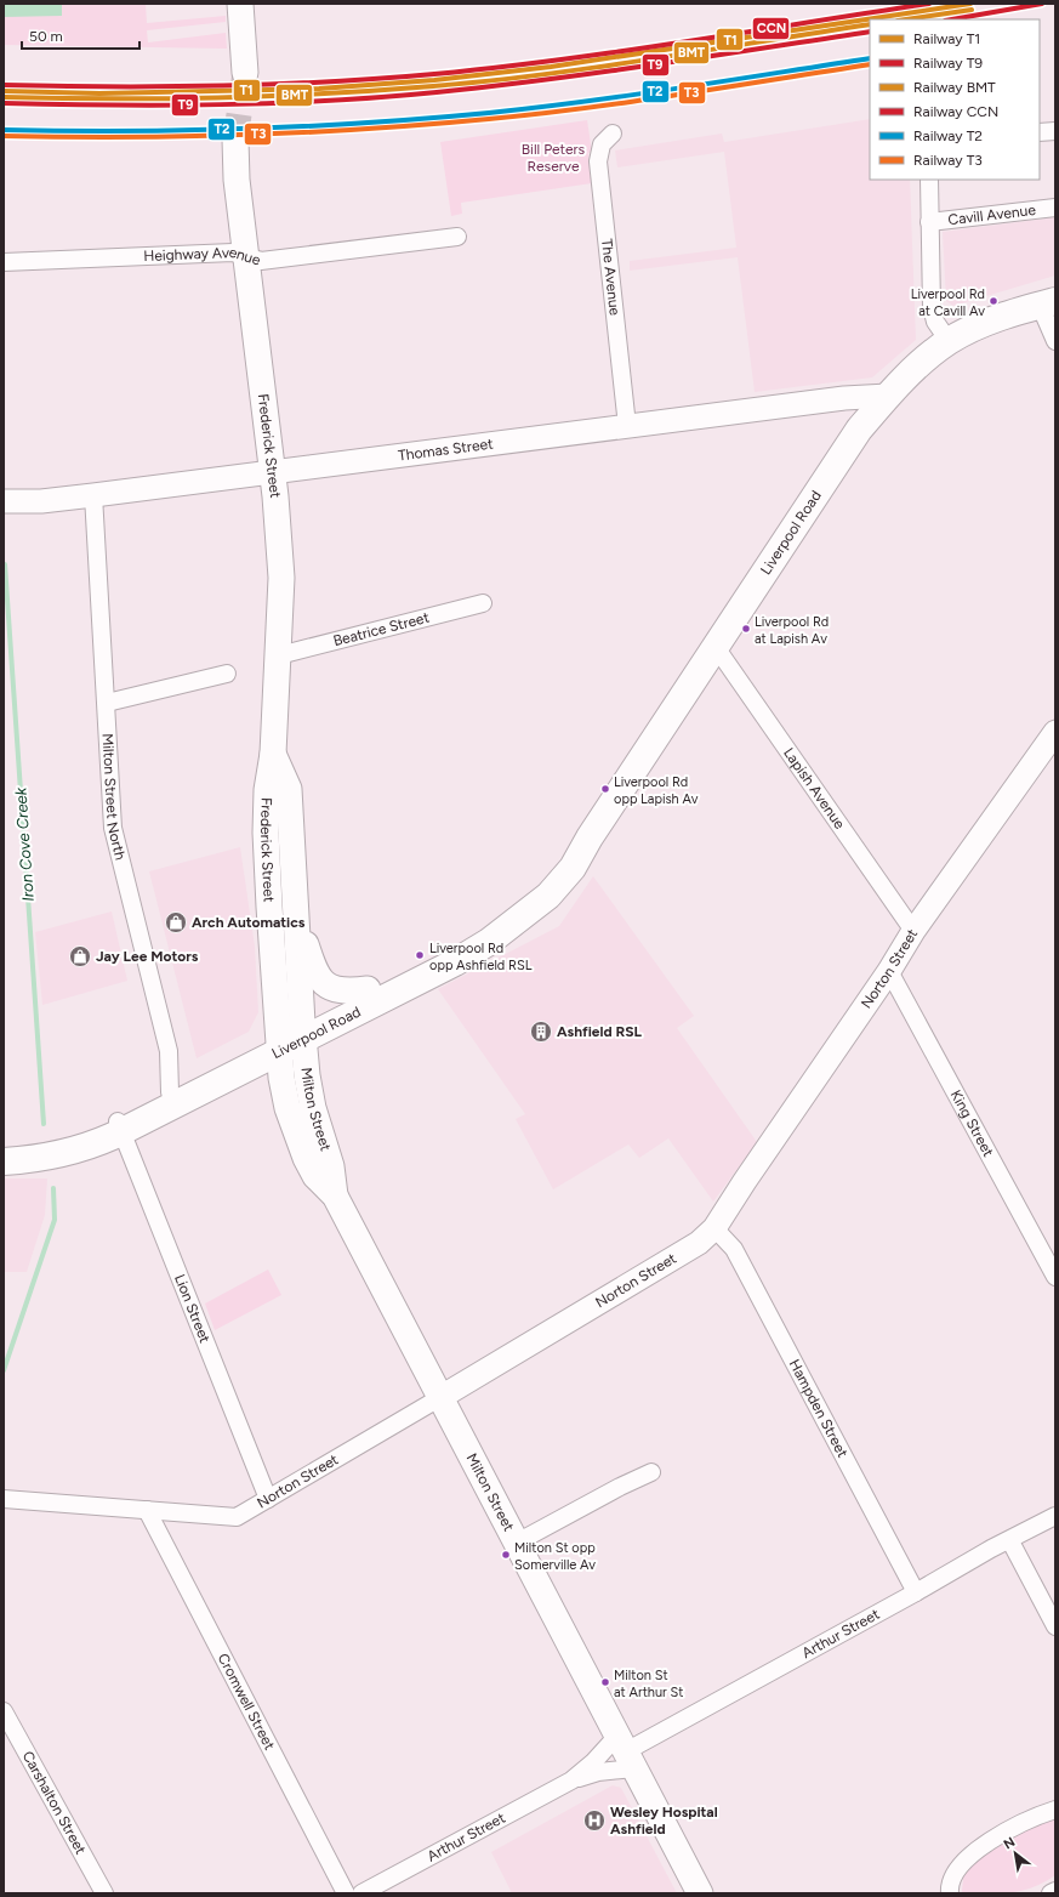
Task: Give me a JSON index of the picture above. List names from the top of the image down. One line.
{"streets":{"highway":["Liverpool Road"],"main road":["Frederick Street","Thomas Street","Norton Street","Milton Street"],"street":["Cavill Avenue","Heighway Avenue","The Avenue","Beatrice Street","Lapish Avenue","Milton Street North","King Street","Lion Street","Hampden Street","Arthur Street","Cromwell Street","Carshalton Street"]},"crossings":[["Cavill Avenue","Liverpool Road"],["Heighway Avenue","Frederick Street"],["The Avenue","Thomas Street"],["Frederick Street","Thomas Street"],["Frederick Street","Liverpool Road"],["Frederick Street","Beatrice Street"],["Frederick Street","Milton Street"],["Thomas Street","Liverpool Road"],["Thomas Street","Milton Street North"],["Liverpool Road","Lapish Avenue"],["Liverpool Road","Milton Street North"],["Liverpool Road","Milton Street"],["Liverpool Road","Lion Street"],["Lapish Avenue","Norton Street"],["Norton Street","Milton Street"],["Norton Street","King Street"],["Norton Street","Lion Street"],["Norton Street","Hampden Street"],["Norton Street","Cromwell Street"],["Milton Street","Arthur Street"],["Hampden Street","Arthur Street"]],"water":["Iron Cove Creek"],"parks":["Bill Peters Reserve"],"places":{"other":["Liverpool Rd at Cavill Av","Liverpool Rd at Lapish Av","Liverpool Rd opp Lapish Av","Liverpool Rd opp Ashfield RSL","Milton St opp Somerville Av","Milton St at Arthur St"],"shop":["Arch Automatics","Jay Lee Motors"],"building":["Ashfield RSL"],"hospital":["Wesley Hospital Ashfield"]},"lines":["rail line T1","rail line T9","rail line CCN","rail line BMT","rail line T2","rail line T3"],"legend":["Railway T1","Railway T9","Railway BMT","Railway CCN","Railway T2","Railway T3"],"scale_bar":"50 m","north":"top left"}
